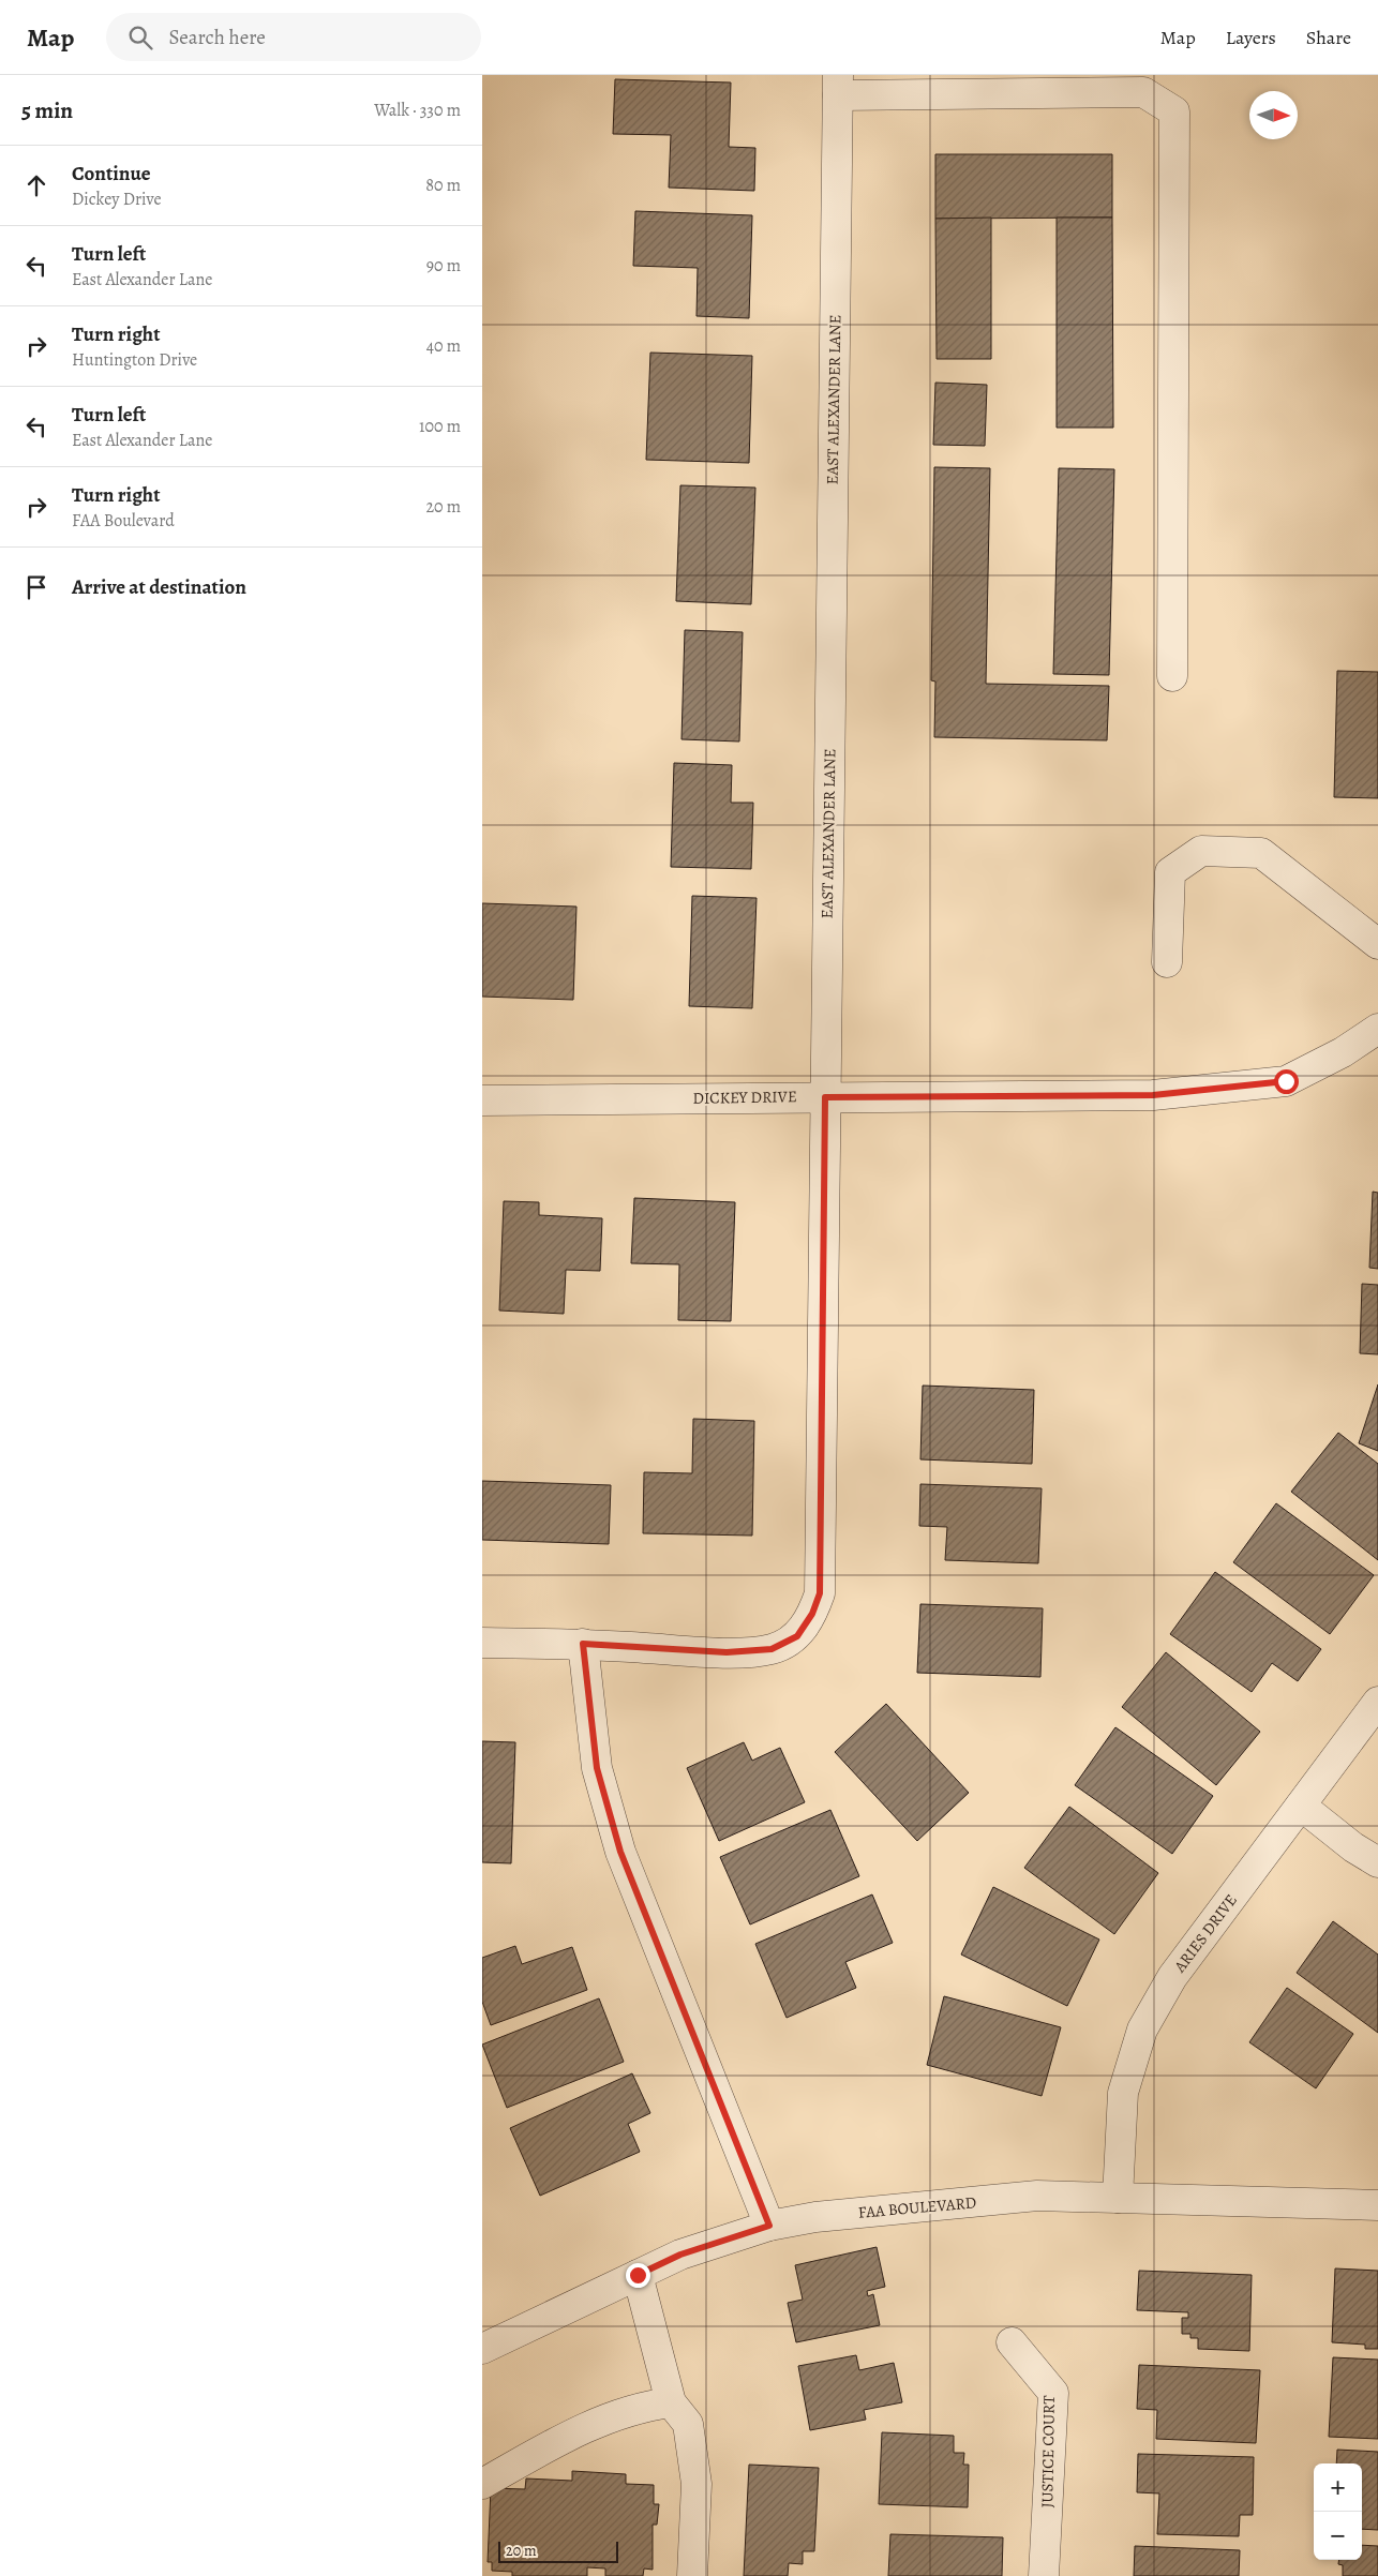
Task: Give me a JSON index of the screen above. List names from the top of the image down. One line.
{"streets":{"street":["EAST ALEXANDER LANE","DICKEY DRIVE","ARIES DRIVE","FAA BOULEVARD","JUSTICE COURT"]},"crossings":[["EAST ALEXANDER LANE","DICKEY DRIVE"],["ARIES DRIVE","FAA BOULEVARD"]],"scale_bar":"20 m","north":"right","page":{"header":"Map","search":"Search here","nav":["Map","Layers","Share"],"heading":["5 min","Walk · 330 m"],"list":[["Continue","Dickey Drive","80 m"],["Turn left","East Alexander Lane","90 m"],["Turn right","Huntington Drive","40 m"],["Turn left","East Alexander Lane","100 m"],["Turn right","FAA Boulevard","20 m"],"Arrive at destination"],"map_buttons":["+","−"],"scale":"20 m"}}
